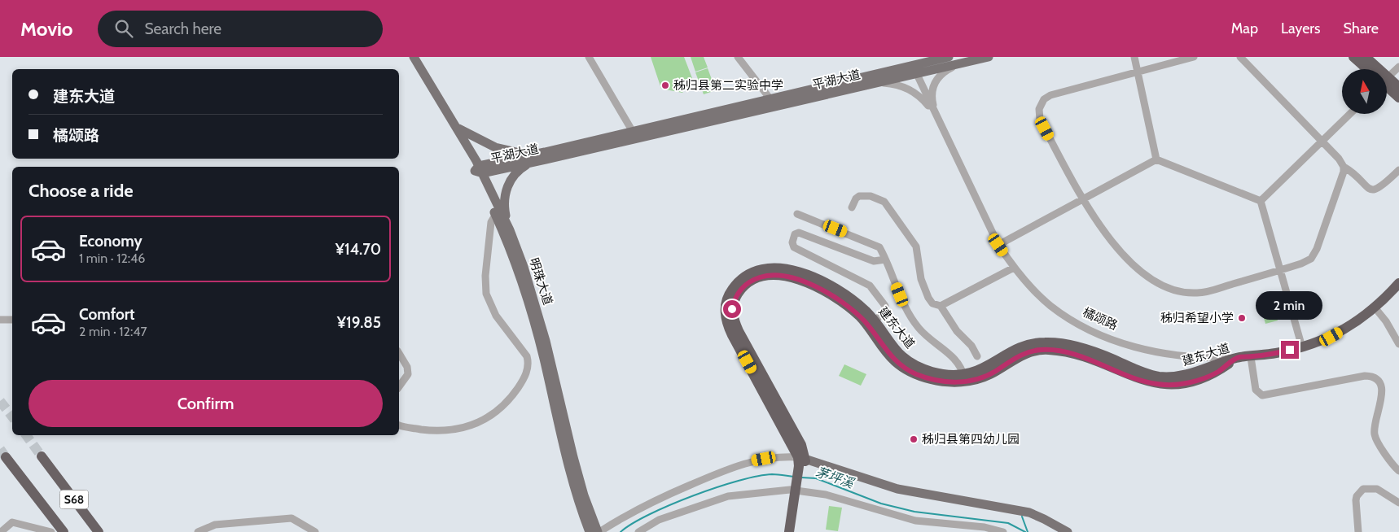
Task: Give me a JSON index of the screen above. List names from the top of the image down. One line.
{"streets":{"highway":["橘颂路","建东大道","S68"],"main road":["平湖大道","明珠大道"]},"crossings":[["平湖大道","明珠大道"],["平湖大道","橘颂路"],["橘颂路","建东大道"]],"water":["茅坪溪"],"places":["秭归县第二实验中学","秭归希望小学","秭归县第四幼儿园"],"north":"top","page":{"header":"Movio","search":"Search here","nav":["Map","Layers","Share"],"banner":["建东大道","橘颂路"],"heading":"Choose a ride","list":[{"name":"Economy","note":"1 min · 12:46","value":"¥14.70"},{"name":"Comfort","note":"2 min · 12:47","value":"¥19.85"}],"bubble":"2 min","buttons":"Confirm"}}
